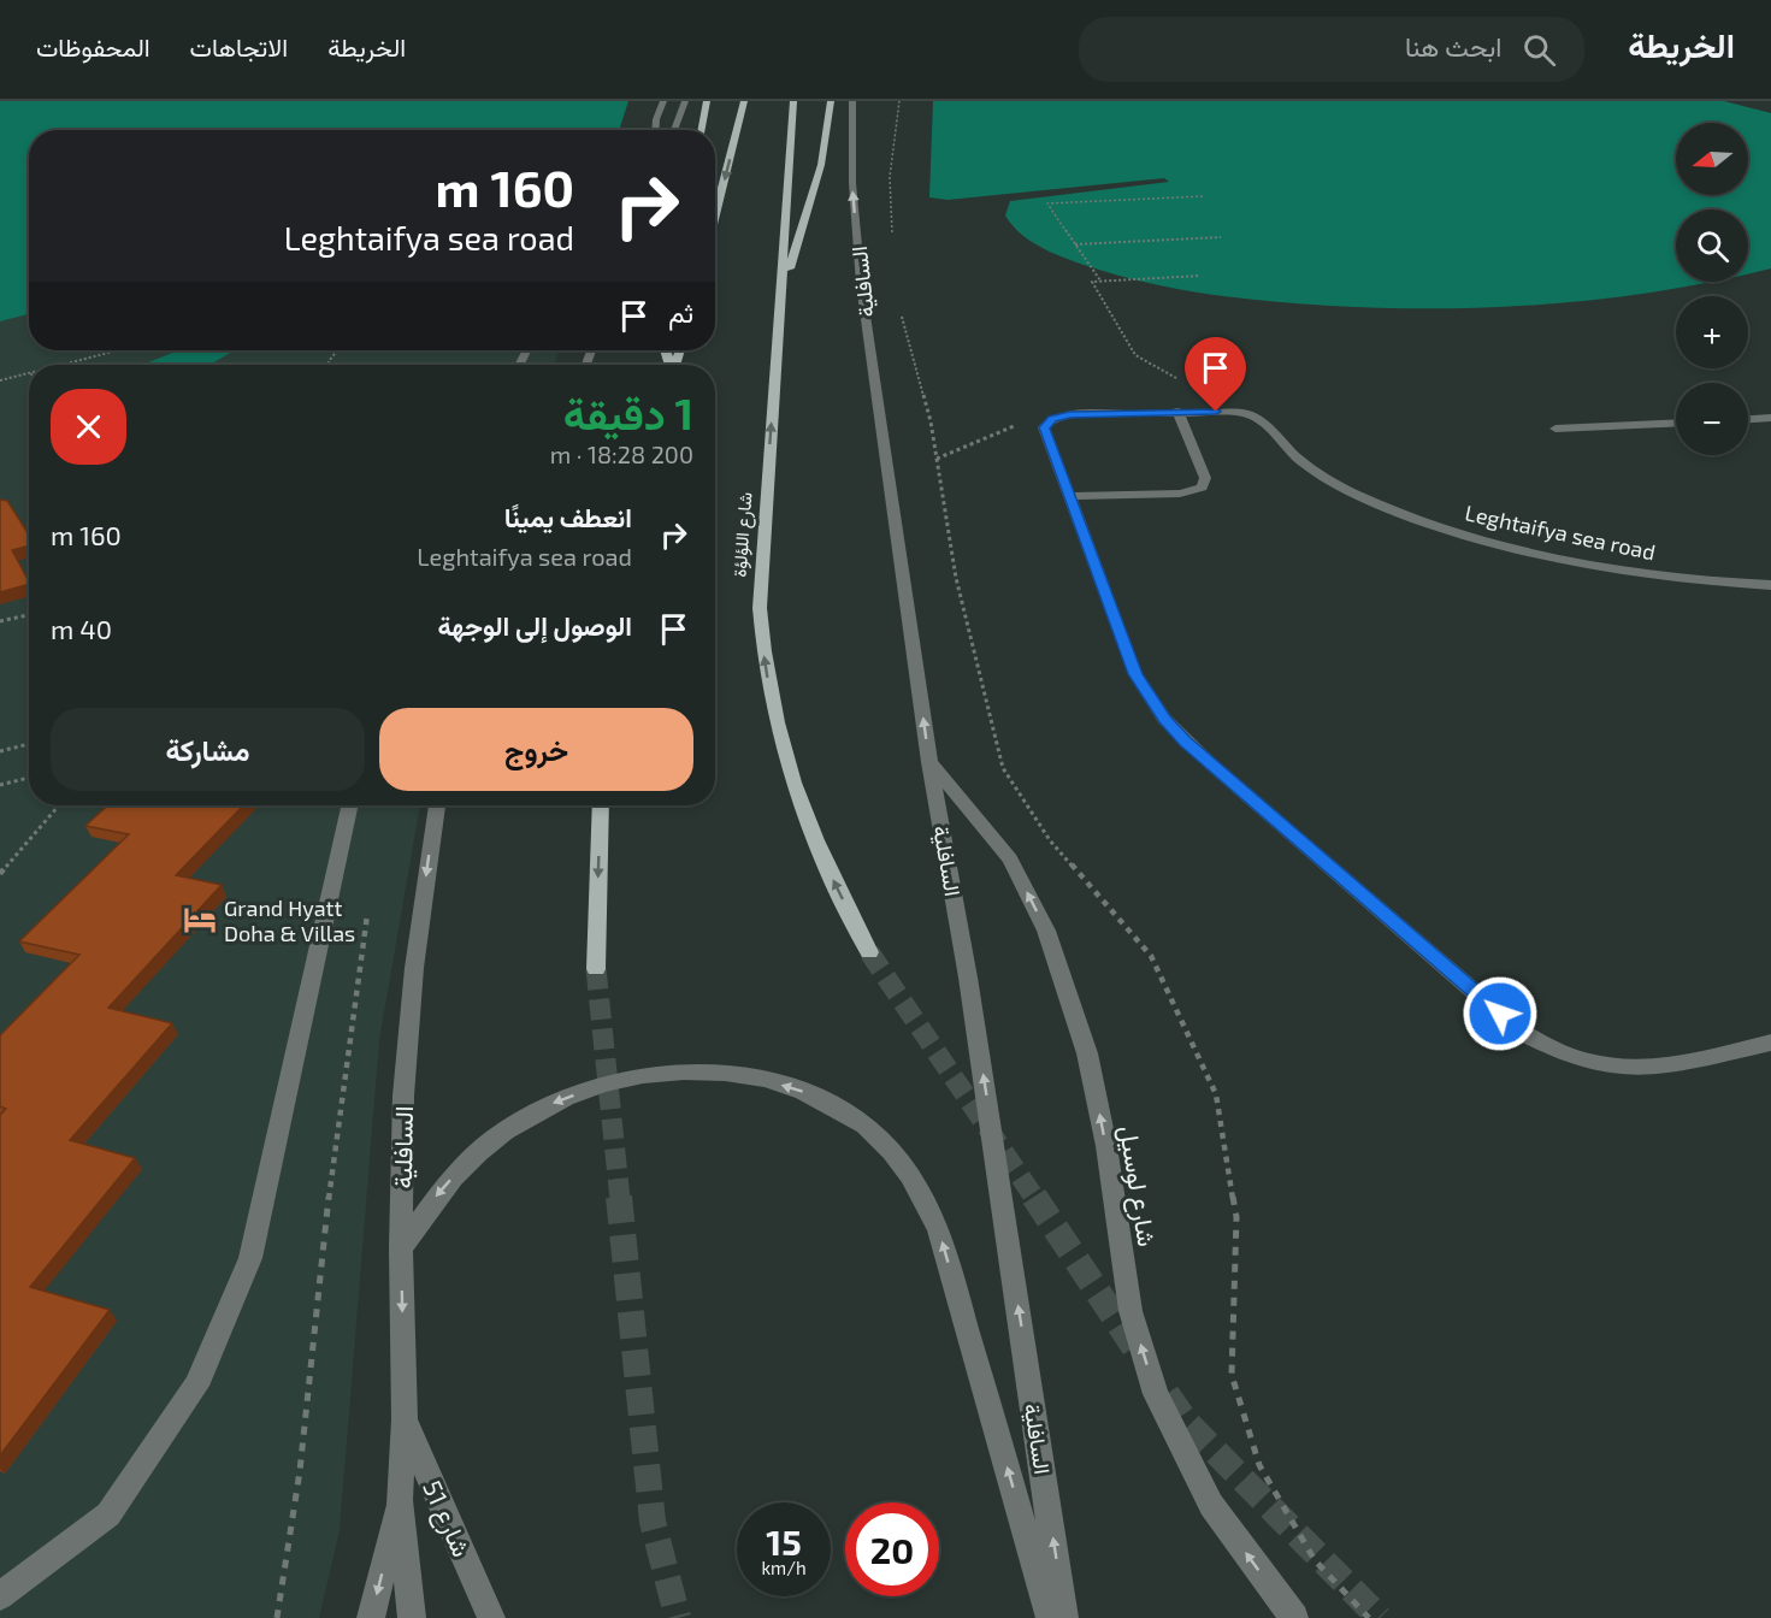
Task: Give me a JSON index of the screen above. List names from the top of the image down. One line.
{"streets":{"main road":["شارع اللؤلؤة"],"street":["السافلية","Leghtaifya sea road","شارع لوسيل","شارع 51"]},"crossings":[["السافلية","شارع لوسيل"],["السافلية","شارع 51"]],"one_way":["شارع اللؤلؤة","شارع لوسيل"],"places":{"hotel":["Grand Hyatt Doha & Villas"]},"north":"left","page":{"header":"الخريطة","search":"ابحث هنا","nav":["الخريطة","الاتجاهات","المحفوظات"],"map_buttons":["+","−"],"turn":["160 m","Leghtaifya sea road"],"then":"ثم","heading":["1 دقيقة","200 m · 18:28"],"list":[{"name":"انعطف يمينًا","note":"Leghtaifya sea road","value":"160 m"},{"name":"الوصول إلى الوجهة","value":"40 m"}],"buttons":["خروج","مشاركة"],"speed":"15 km/h","limit":"20"}}
